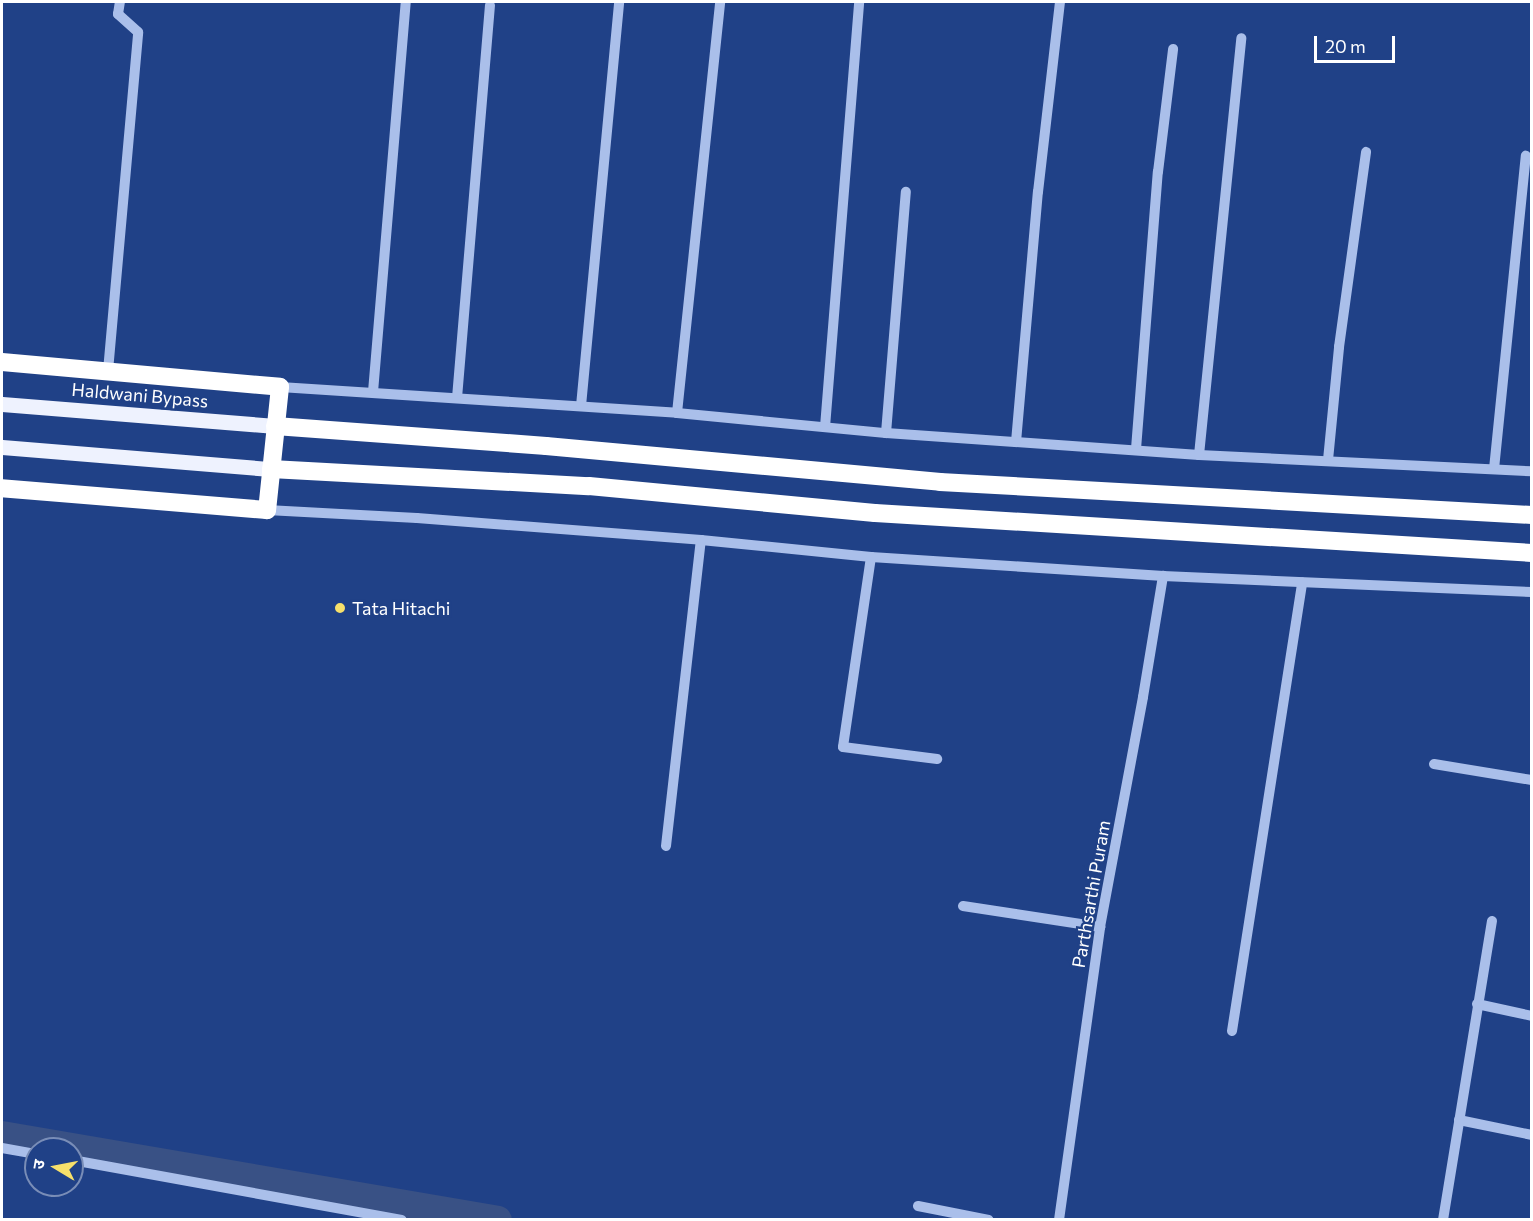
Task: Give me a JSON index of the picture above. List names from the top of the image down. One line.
{"streets":{"main road":["Haldwani Bypass"],"street":["Parthsarthi Puram"]},"places":["Tata Hitachi"],"scale_bar":"20 m","north":"left"}
